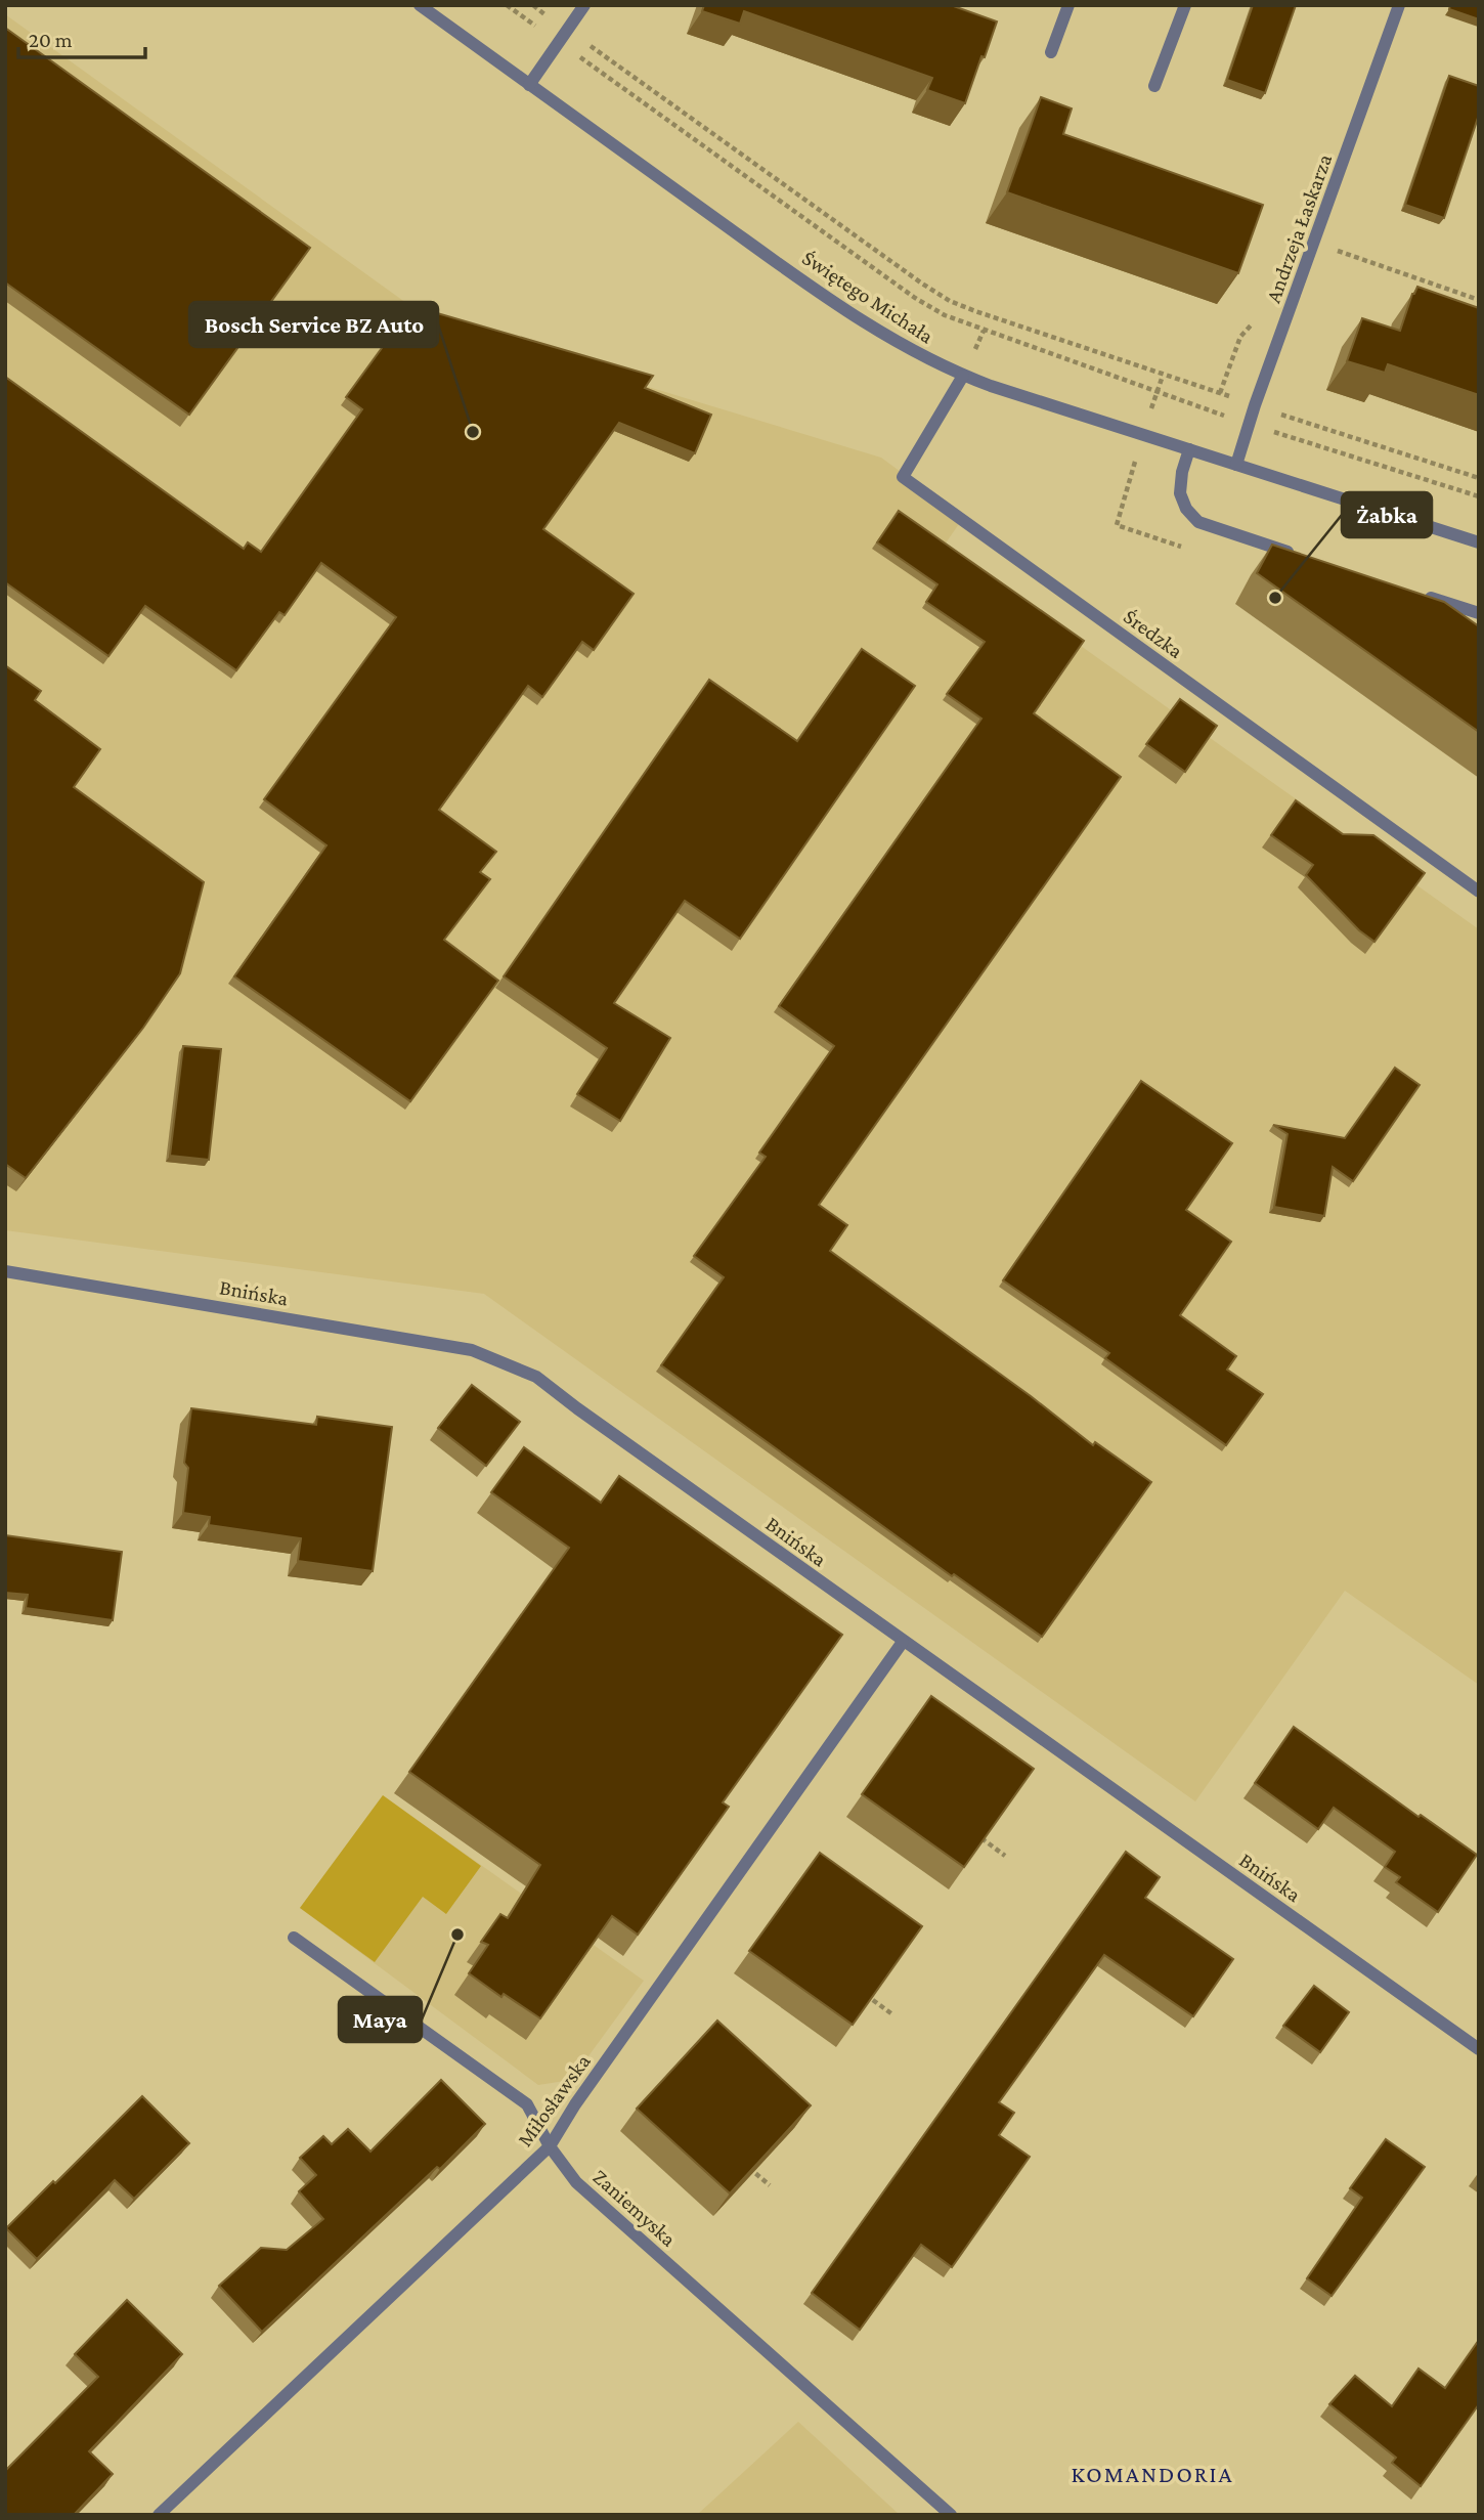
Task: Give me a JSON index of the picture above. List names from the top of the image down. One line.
{"streets":{"street":["Andrzeja Łaskarza","Świętego Michała","Średzka","Bnińska","Miłosławska","Zaniemyska"]},"crossings":[["Andrzeja Łaskarza","Świętego Michała"],["Świętego Michała","Średzka"],["Bnińska","Miłosławska"],["Miłosławska","Zaniemyska"]],"districts":["KOMANDORIA"],"places":["Bosch Service BZ Auto","Żabka","Maya"],"scale_bar":"20 m"}
